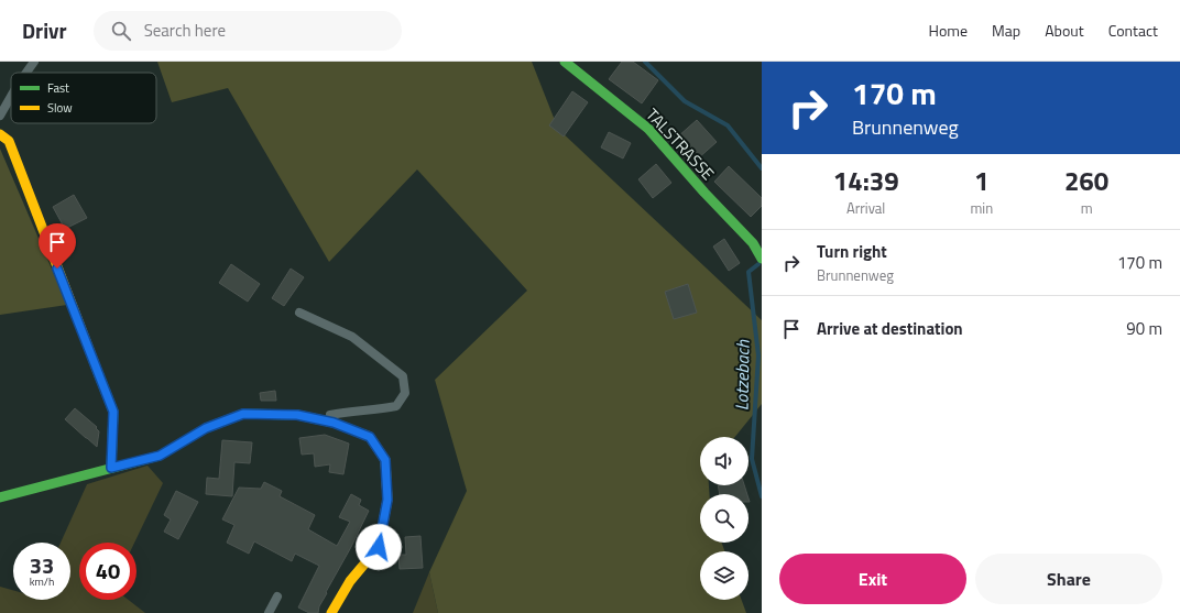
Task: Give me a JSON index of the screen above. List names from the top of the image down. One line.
{"streets":{"street":["TALSTRASSE"]},"water":["Lotzebach"],"legend":["Fast","Slow"],"page":{"header":"Drivr","search":"Search here","nav":["Home","Map","About","Contact"],"turn":["170 m","Brunnenweg"],"eta":["14:39","Arrival","1","min","260","m"],"list":[{"name":"Turn right","note":"Brunnenweg","value":"170 m"},{"name":"Arrive at destination","value":"90 m"}],"speed":"33 km/h","limit":"40","buttons":["Exit","Share"]}}
